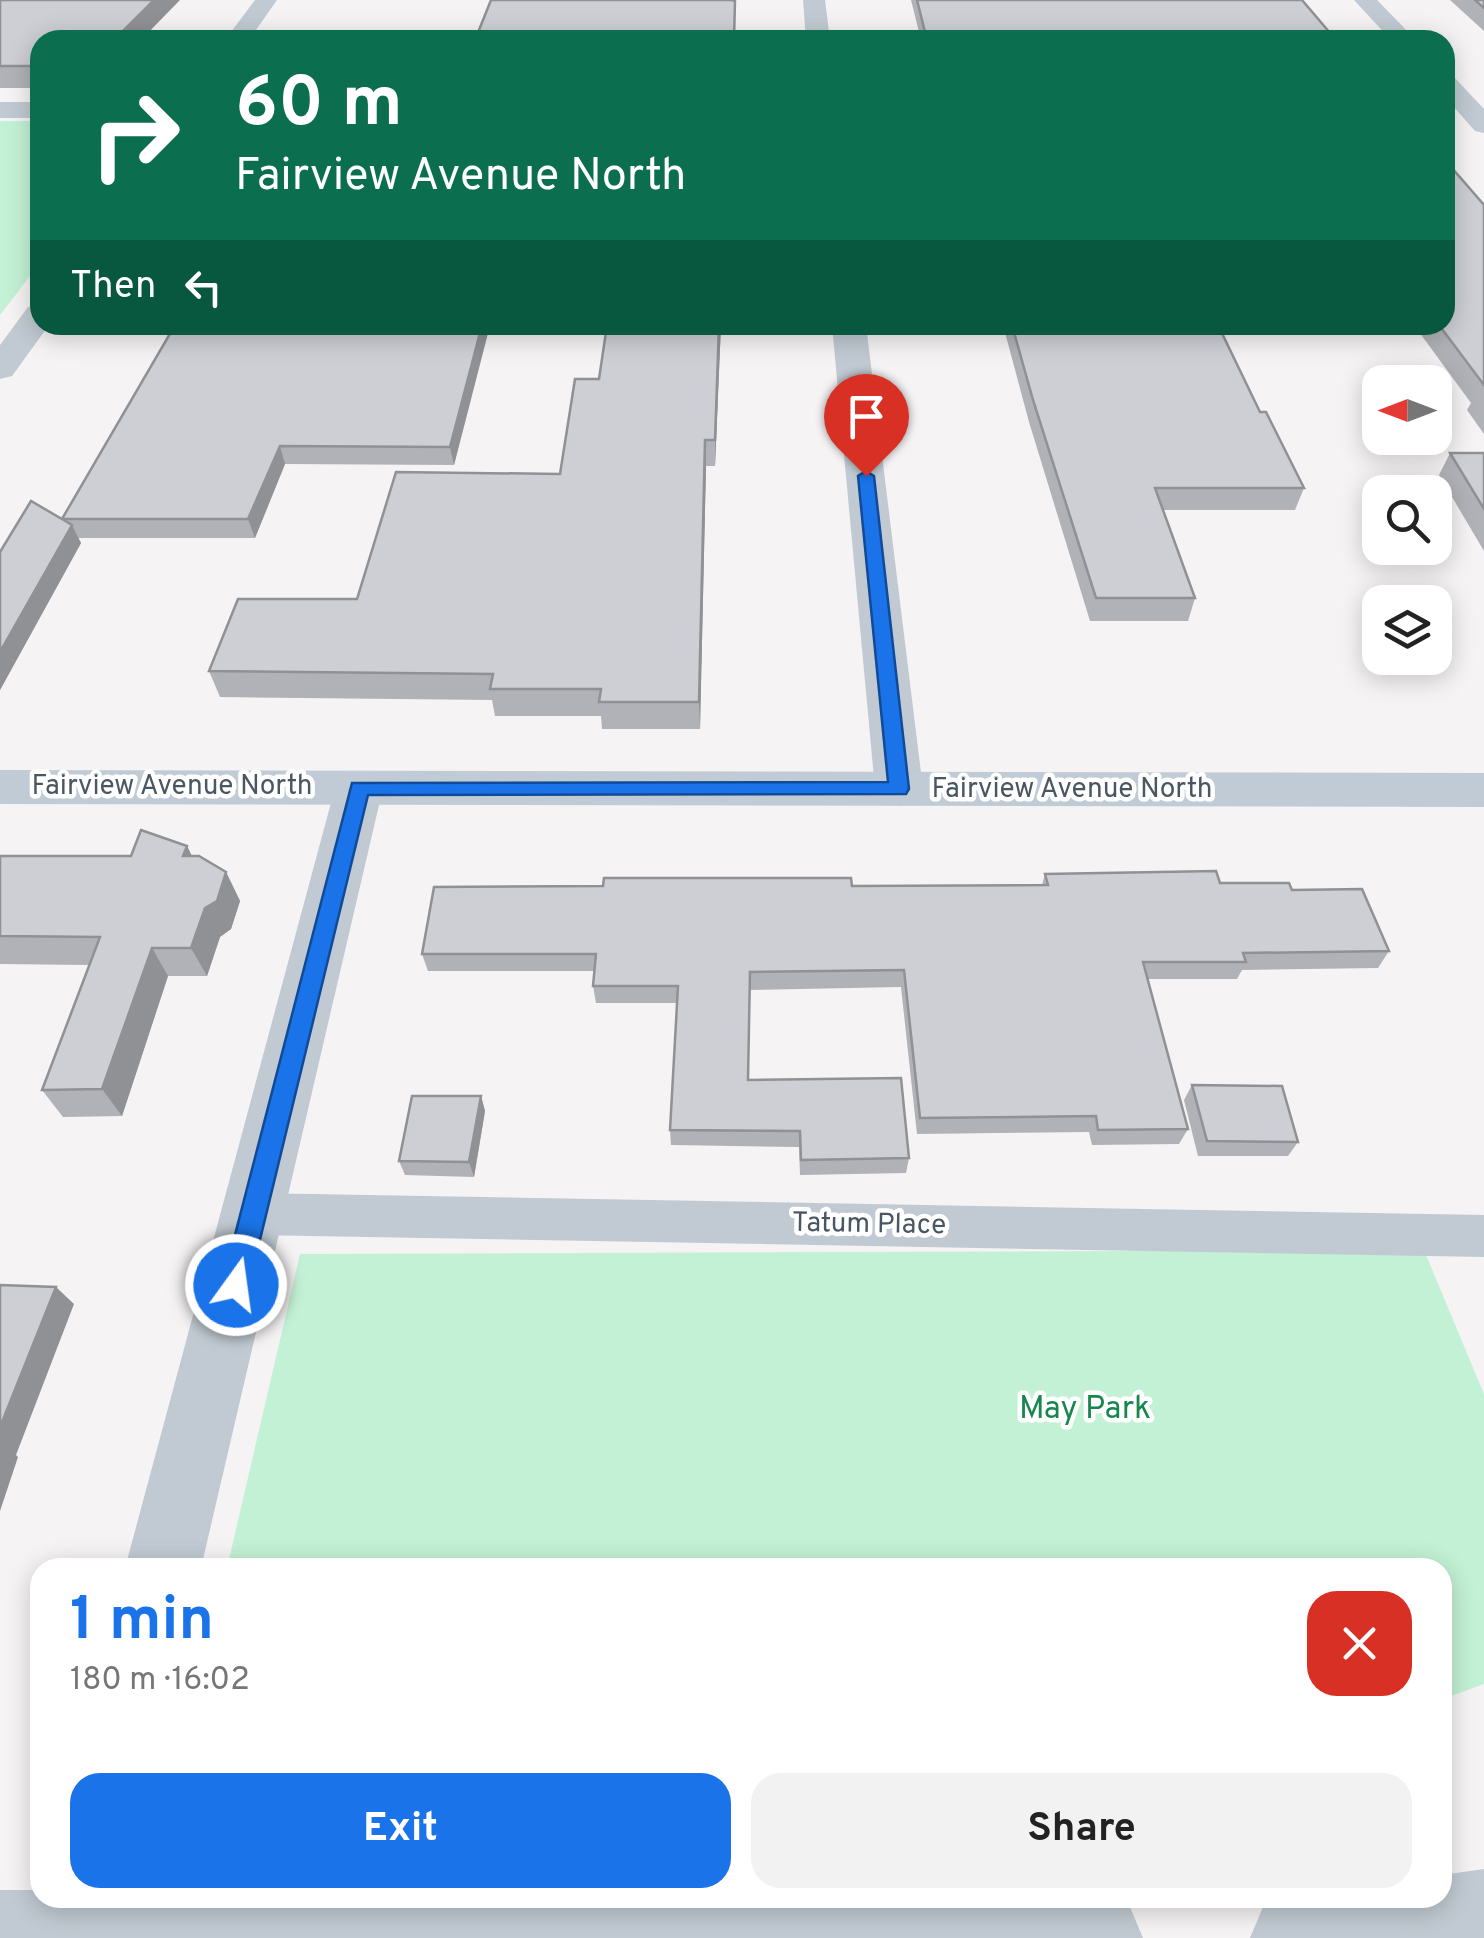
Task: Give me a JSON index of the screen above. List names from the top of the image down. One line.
{"streets":{"street":["Fairview Avenue North"],"lane":["Tatum Place"]},"parks":["May Park"],"north":"left","page":{"turn":["60 m","Fairview Avenue North"],"then":"Then","heading":["1 min","180 m · 16:02"],"buttons":["Exit","Share"]}}
